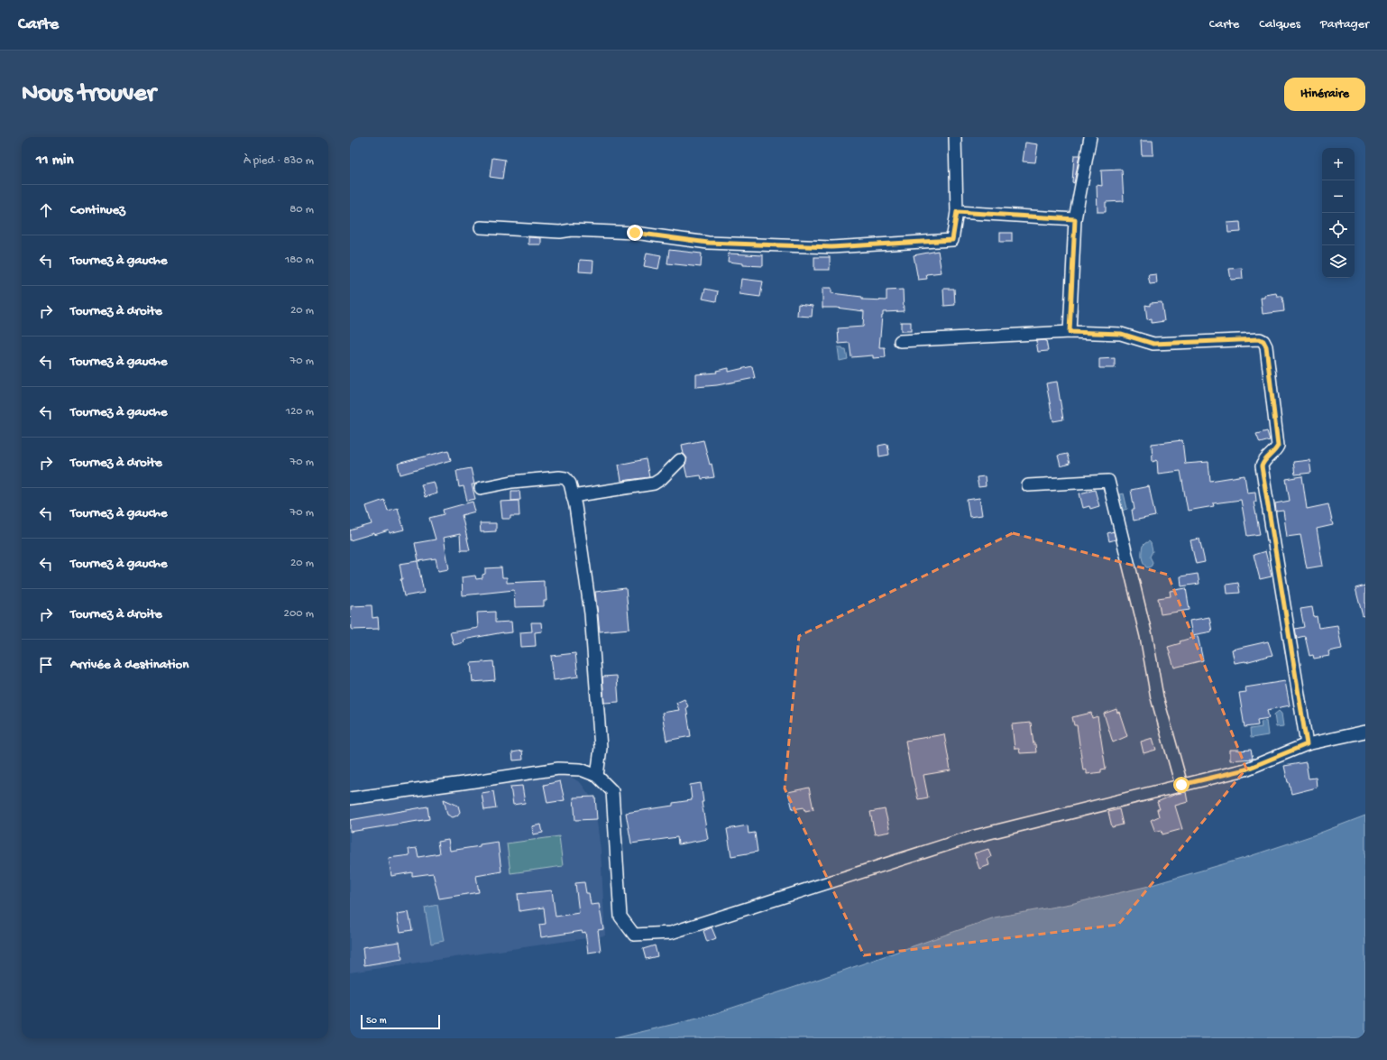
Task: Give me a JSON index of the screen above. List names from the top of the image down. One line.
{"scale_bar":"50 m","page":{"header":"Carte","nav":["Carte","Calques","Partager"],"buttons":"Itinéraire","title":"Nous trouver","heading":["11 min","À pied · 830 m"],"map_buttons":["+","−"],"list":[["Continuez","80 m"],["Tournez à gauche","180 m"],["Tournez à droite","20 m"],["Tournez à gauche","70 m"],["Tournez à gauche","120 m"],["Tournez à droite","70 m"],["Tournez à gauche","70 m"],["Tournez à gauche","20 m"],["Tournez à droite","200 m"],"Arrivée à destination"],"scale":"50 m"}}
